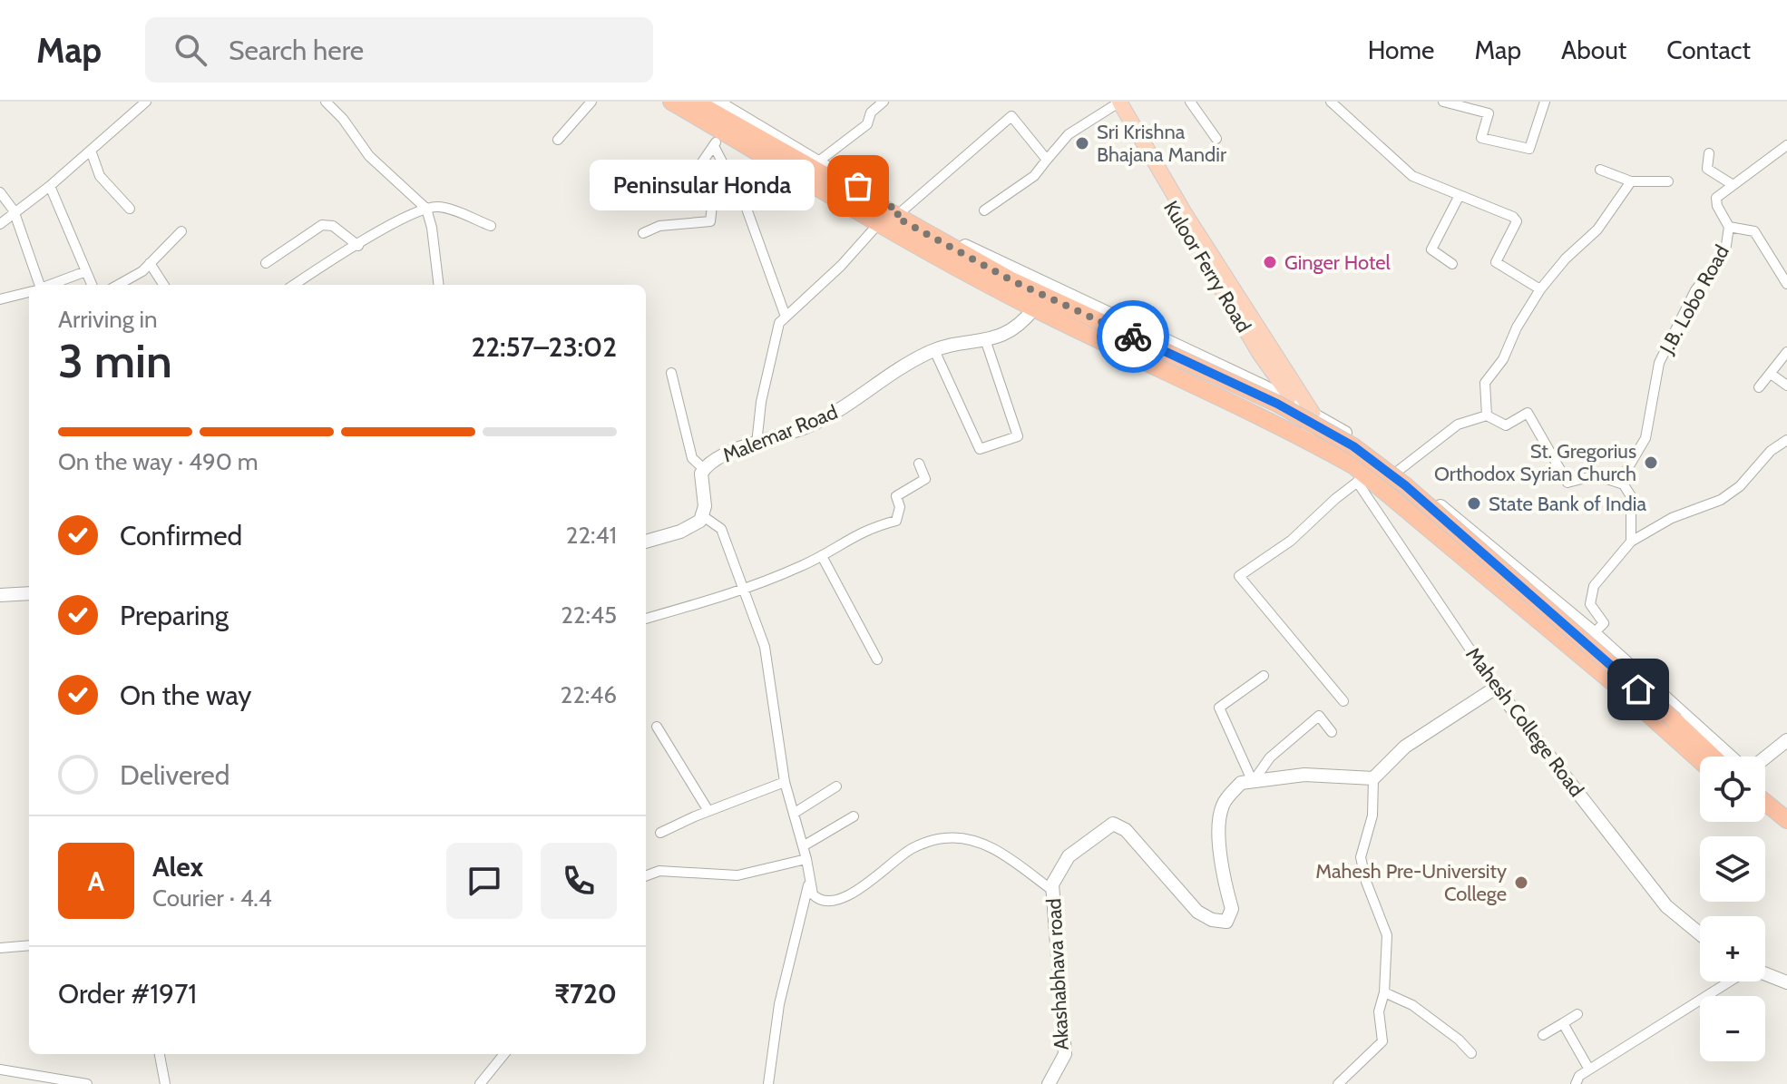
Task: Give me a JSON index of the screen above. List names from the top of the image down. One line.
{"streets":{"main road":["Kuloor Ferry Road"],"street":["J.B. Lobo Road","Malemar Road","Mahesh College Road","Akashabhava road"]},"places":["Sri Krishna Bhajana Mandir","Peninsular Honda","Ginger Hotel","St. Gregorius Orthodox Syrian Church","State Bank of India","Mahesh Pre-University College"],"page":{"header":"Map","search":"Search here","nav":["Home","Map","About","Contact"],"bubble":"Peninsular Honda","heading":["3 min","Arriving in","22:57–23:02"],"panel":["Alex","Courier · 4.4","Order #1971","₹720"],"bar":"On the way · 490 m","list":[["Confirmed","22:41"],["Preparing","22:45"],["On the way","22:46"],"Delivered"],"map_buttons":["+","−"],"round":"A"}}
